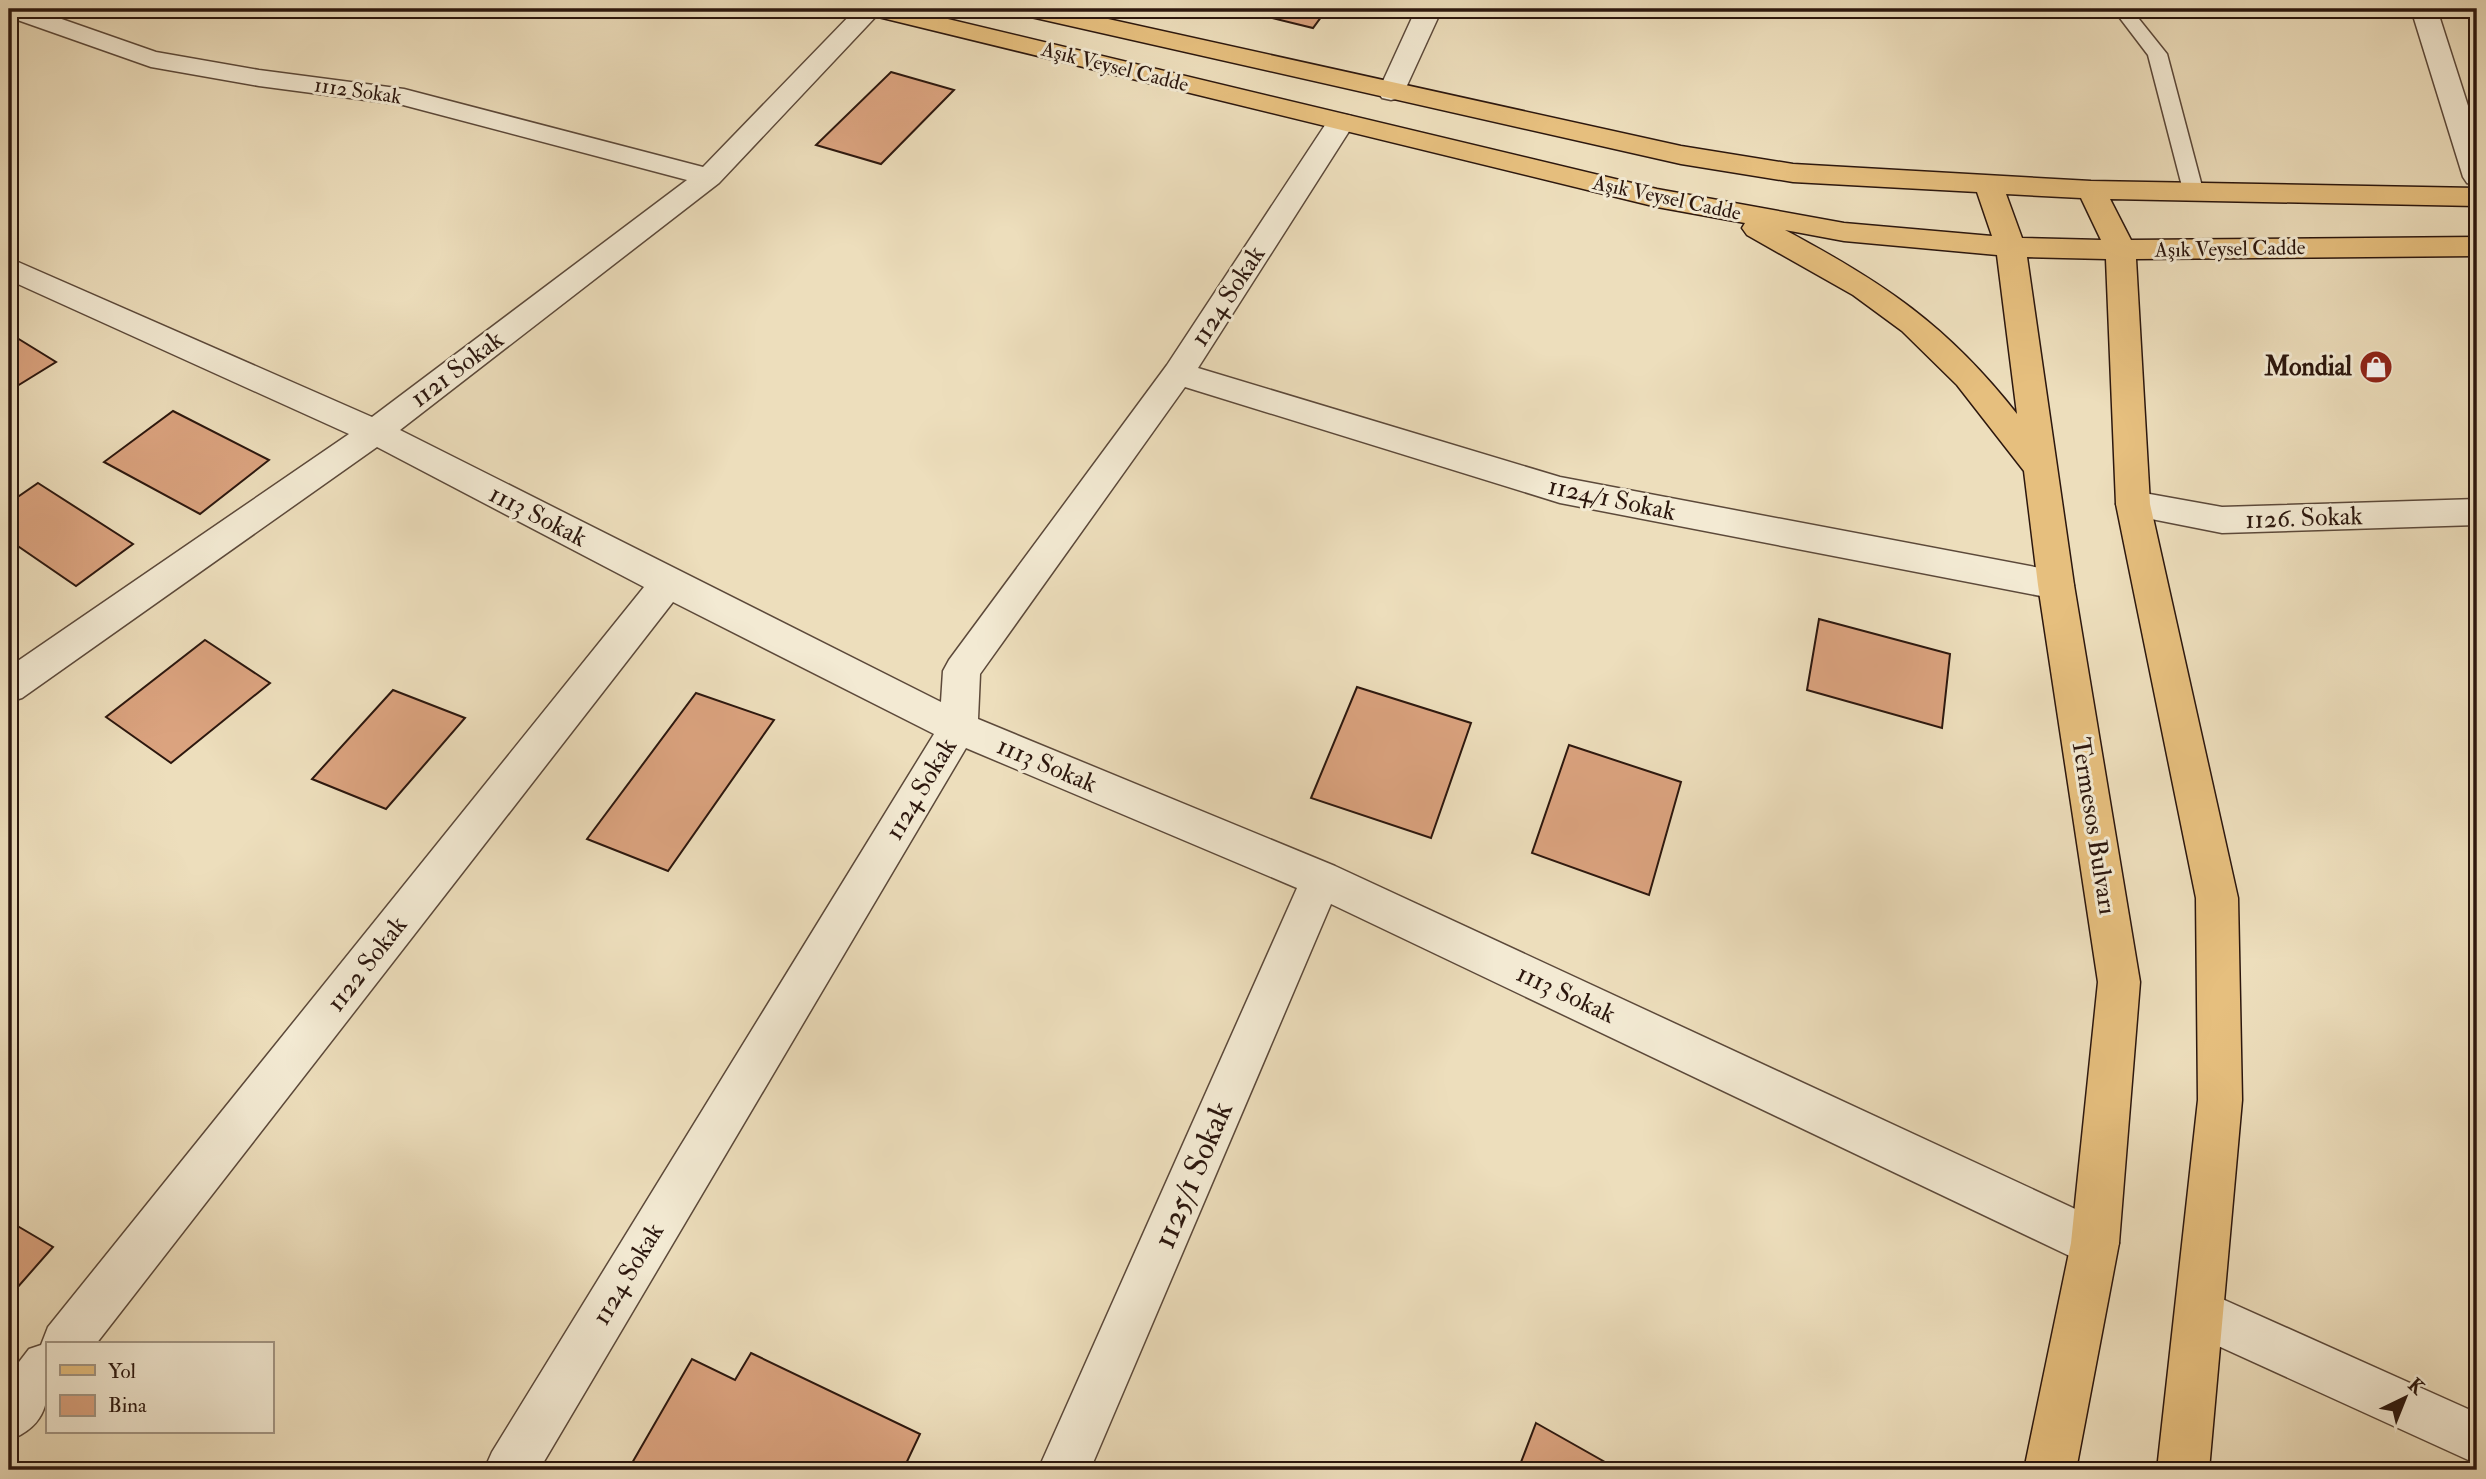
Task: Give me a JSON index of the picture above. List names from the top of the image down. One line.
{"streets":{"main road":["Aşık Veysel Cadde","Termesos Bulvarı"],"street":["1112 Sokak","1124 Sokak","1121 Sokak","1124/1 Sokak","1113 Sokak","1126. Sokak","1122 Sokak","1125/1 Sokak"]},"crossings":[["Aşık Veysel Cadde","1124 Sokak"],["Aşık Veysel Cadde","1121 Sokak"],["Aşık Veysel Cadde","Termesos Bulvarı"],["1112 Sokak","1121 Sokak"],["1124 Sokak","1124/1 Sokak"],["1124 Sokak","1113 Sokak"],["1121 Sokak","1113 Sokak"],["1124/1 Sokak","Termesos Bulvarı"],["1113 Sokak","Termesos Bulvarı"],["1113 Sokak","1122 Sokak"],["1113 Sokak","1125/1 Sokak"]],"places":{"shop":["Mondial"]},"legend":["Yol","Bina"],"north":"top right"}
